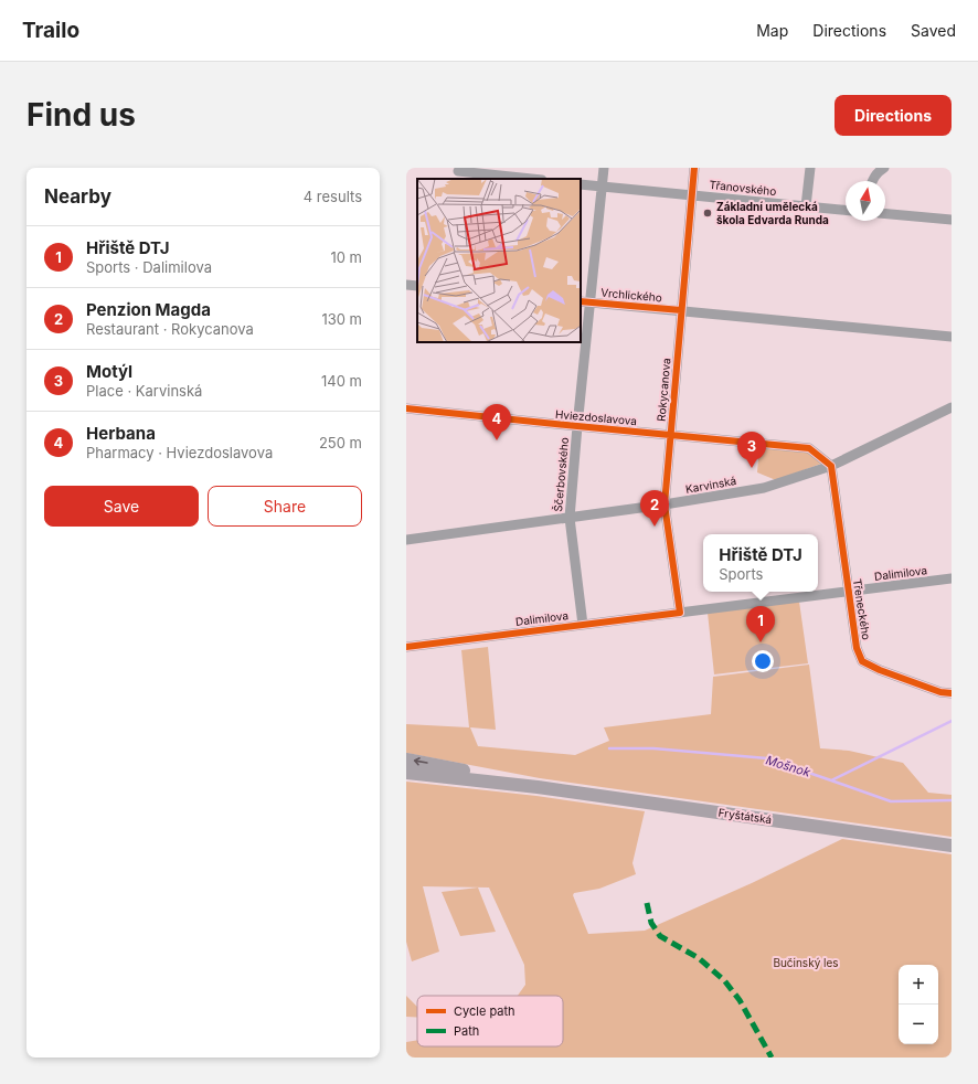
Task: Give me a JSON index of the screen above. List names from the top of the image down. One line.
{"streets":{"main road":["Fryštátská"],"street":["Třanovského","Vrchlického","Rokycanova","Hviezdoslavova","Ščerbovského","Karvinská","Dalimilova","Třeneckého"]},"crossings":[["Třanovského","Rokycanova"],["Třanovského","Ščerbovského"],["Vrchlického","Rokycanova"],["Vrchlického","Ščerbovského"],["Rokycanova","Hviezdoslavova"],["Rokycanova","Karvinská"],["Rokycanova","Dalimilova"],["Hviezdoslavova","Ščerbovského"],["Hviezdoslavova","Karvinská"],["Hviezdoslavova","Třeneckého"],["Ščerbovského","Karvinská"],["Ščerbovského","Dalimilova"],["Karvinská","Třeneckého"],["Dalimilova","Třeneckého"]],"water":["Mošnok"],"parks":["Bučinský les"],"places":["Základní umělecká škola Edvarda Runda"],"legend":["Cycle path","Path"],"north":"top","page":{"header":"Trailo","nav":["Map","Directions","Saved"],"buttons":["Directions",["Save","Share"]],"title":"Find us","heading":["Nearby","4 results"],"list":[{"mark":"1","name":"Hřiště DTJ","note":"Sports · Dalimilova","value":"10 m"},{"mark":"2","name":"Penzion Magda","note":"Restaurant · Rokycanova","value":"130 m"},{"mark":"3","name":"Motýl","note":"Place · Karvinská","value":"140 m"},{"mark":"4","name":"Herbana","note":"Pharmacy · Hviezdoslavova","value":"250 m"}],"pins":["4","3","2","1"],"popup":["Hřiště DTJ","Sports"],"map_buttons":["+","−"]}}
